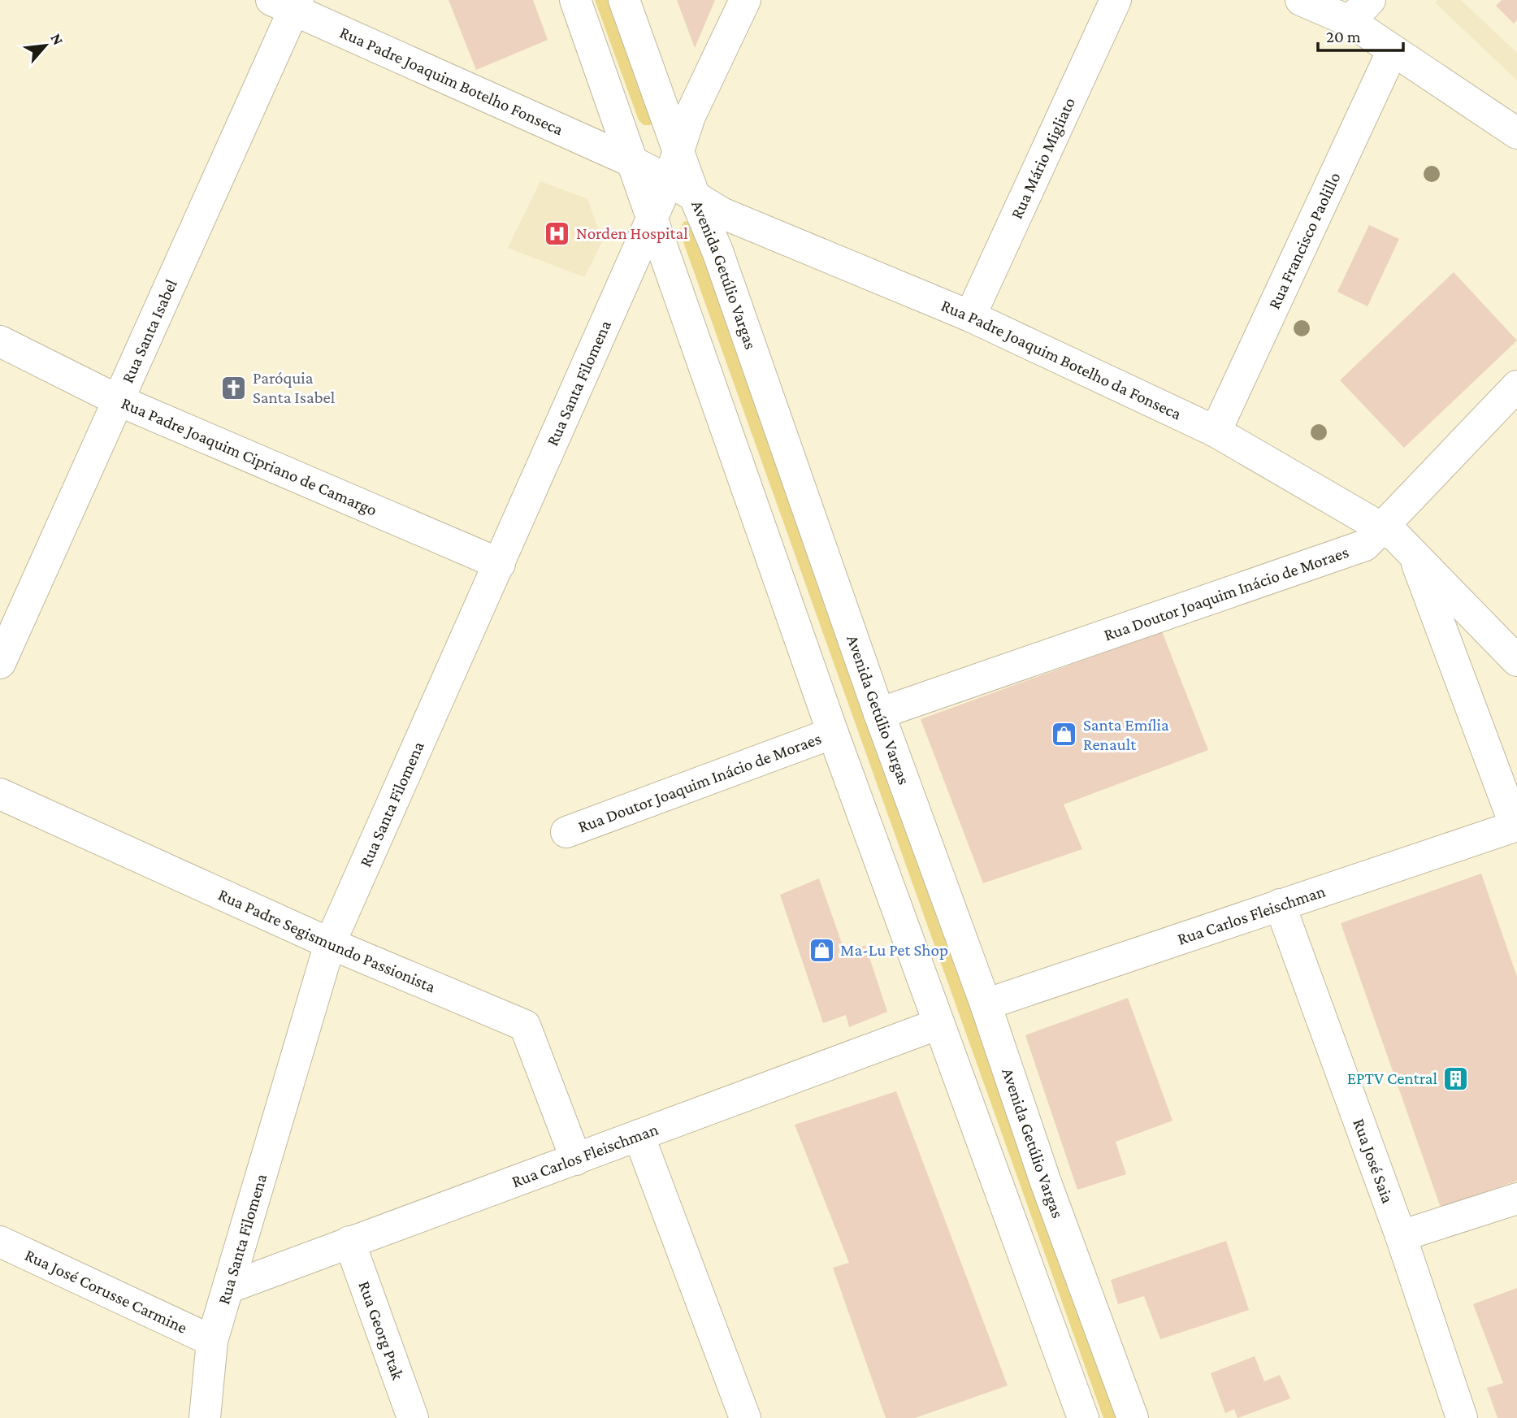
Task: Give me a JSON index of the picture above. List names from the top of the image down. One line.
{"streets":{"street":["Rua Padre Joaquim Botelho Fonseca","Rua Mário Migliato","Rua Francisco Paolillo","Avenida Getúlio Vargas","Rua Santa Isabel","Rua Padre Joaquim Botelho da Fonseca","Rua Santa Filomena","Rua Padre Joaquim Cipriano de Camargo","Rua Doutor Joaquim Inácio de Moraes","Rua Carlos Fleischman","Rua Padre Segismundo Passionista","Rua José Saia","Rua José Corusse Carmine","Rua Georg Ptak"]},"crossings":[["Rua Padre Joaquim Botelho Fonseca","Rua Santa Isabel"],["Rua Padre Joaquim Botelho Fonseca","Rua Padre Joaquim Botelho da Fonseca"],["Rua Padre Joaquim Botelho Fonseca","Rua Santa Filomena"],["Rua Mário Migliato","Rua Padre Joaquim Botelho da Fonseca"],["Rua Francisco Paolillo","Rua Padre Joaquim Botelho da Fonseca"],["Avenida Getúlio Vargas","Rua Padre Joaquim Botelho da Fonseca"],["Avenida Getúlio Vargas","Rua Santa Filomena"],["Avenida Getúlio Vargas","Rua Doutor Joaquim Inácio de Moraes"],["Avenida Getúlio Vargas","Rua Carlos Fleischman"],["Rua Santa Isabel","Rua Padre Joaquim Cipriano de Camargo"],["Rua Padre Joaquim Botelho da Fonseca","Rua Santa Filomena"],["Rua Padre Joaquim Botelho da Fonseca","Rua Doutor Joaquim Inácio de Moraes"],["Rua Santa Filomena","Rua Padre Joaquim Cipriano de Camargo"],["Rua Santa Filomena","Rua Carlos Fleischman"],["Rua Santa Filomena","Rua Padre Segismundo Passionista"],["Rua Santa Filomena","Rua José Corusse Carmine"],["Rua Carlos Fleischman","Rua Padre Segismundo Passionista"],["Rua Carlos Fleischman","Rua José Saia"],["Rua Carlos Fleischman","Rua Georg Ptak"]],"places":{"hospital":["Norden Hospital"],"church":["Paróquia Santa Isabel"],"shop":["Santa Emília Renault","Ma-Lu Pet Shop"],"building":["EPTV Central"]},"scale_bar":"20 m","north":"top right"}
